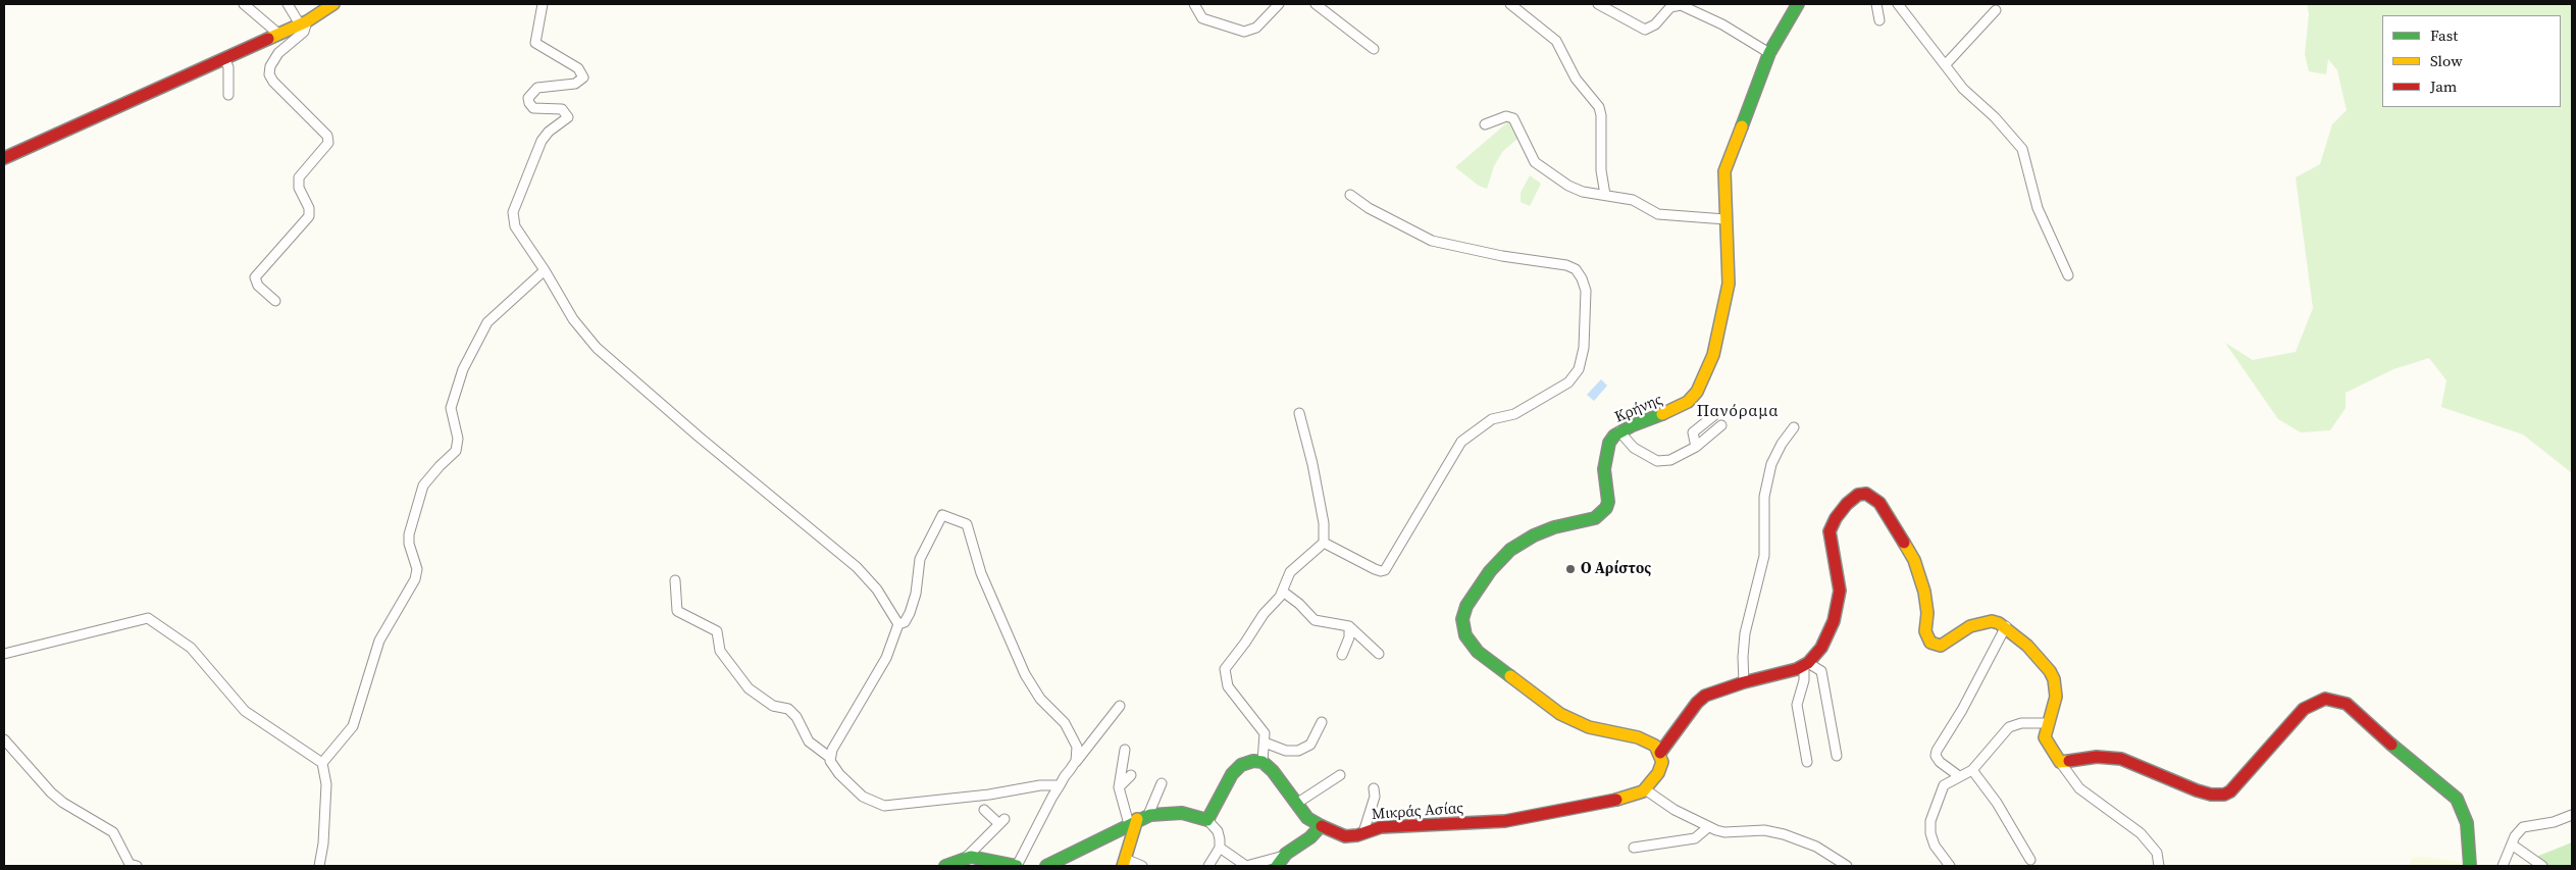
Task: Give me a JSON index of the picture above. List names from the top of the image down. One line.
{"streets":{"street":["Κρήνης","Μικράς Ασίας"]},"districts":["Πανόραμα"],"places":["Ο Αρίστος"],"legend":["Fast","Slow","Jam"]}
